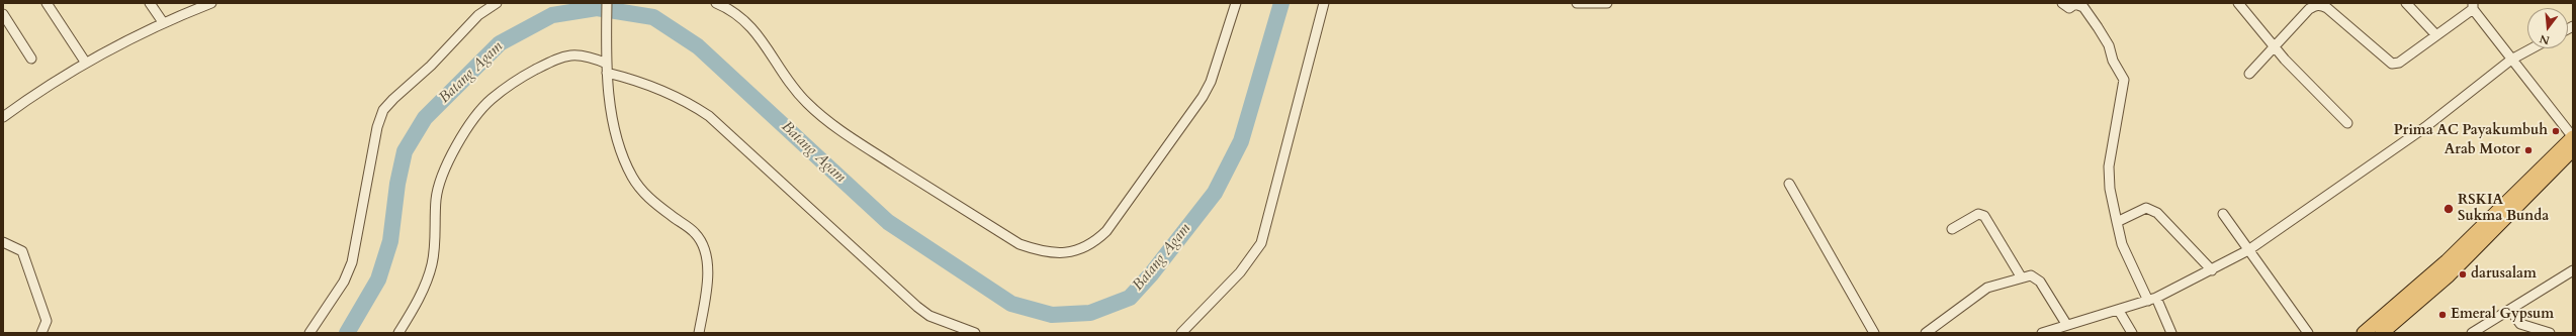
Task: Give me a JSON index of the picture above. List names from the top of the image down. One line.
{"water":["Batang Agam"],"places":["Prima AC Payakumbuh","Arab Motor","RSKIA Sukma Bunda","darusalam","Emeral Gypsum"],"north":"bottom"}
